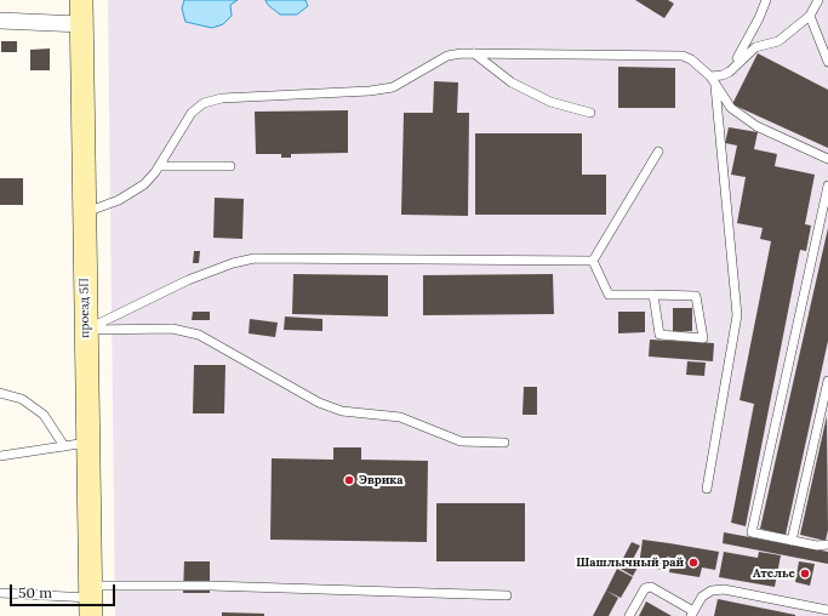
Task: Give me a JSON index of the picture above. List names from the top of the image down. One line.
{"streets":{"street":["проезд 5П"]},"places":["Эврика","Шашлычный рай","Ателье"],"scale_bar":"50 m"}
